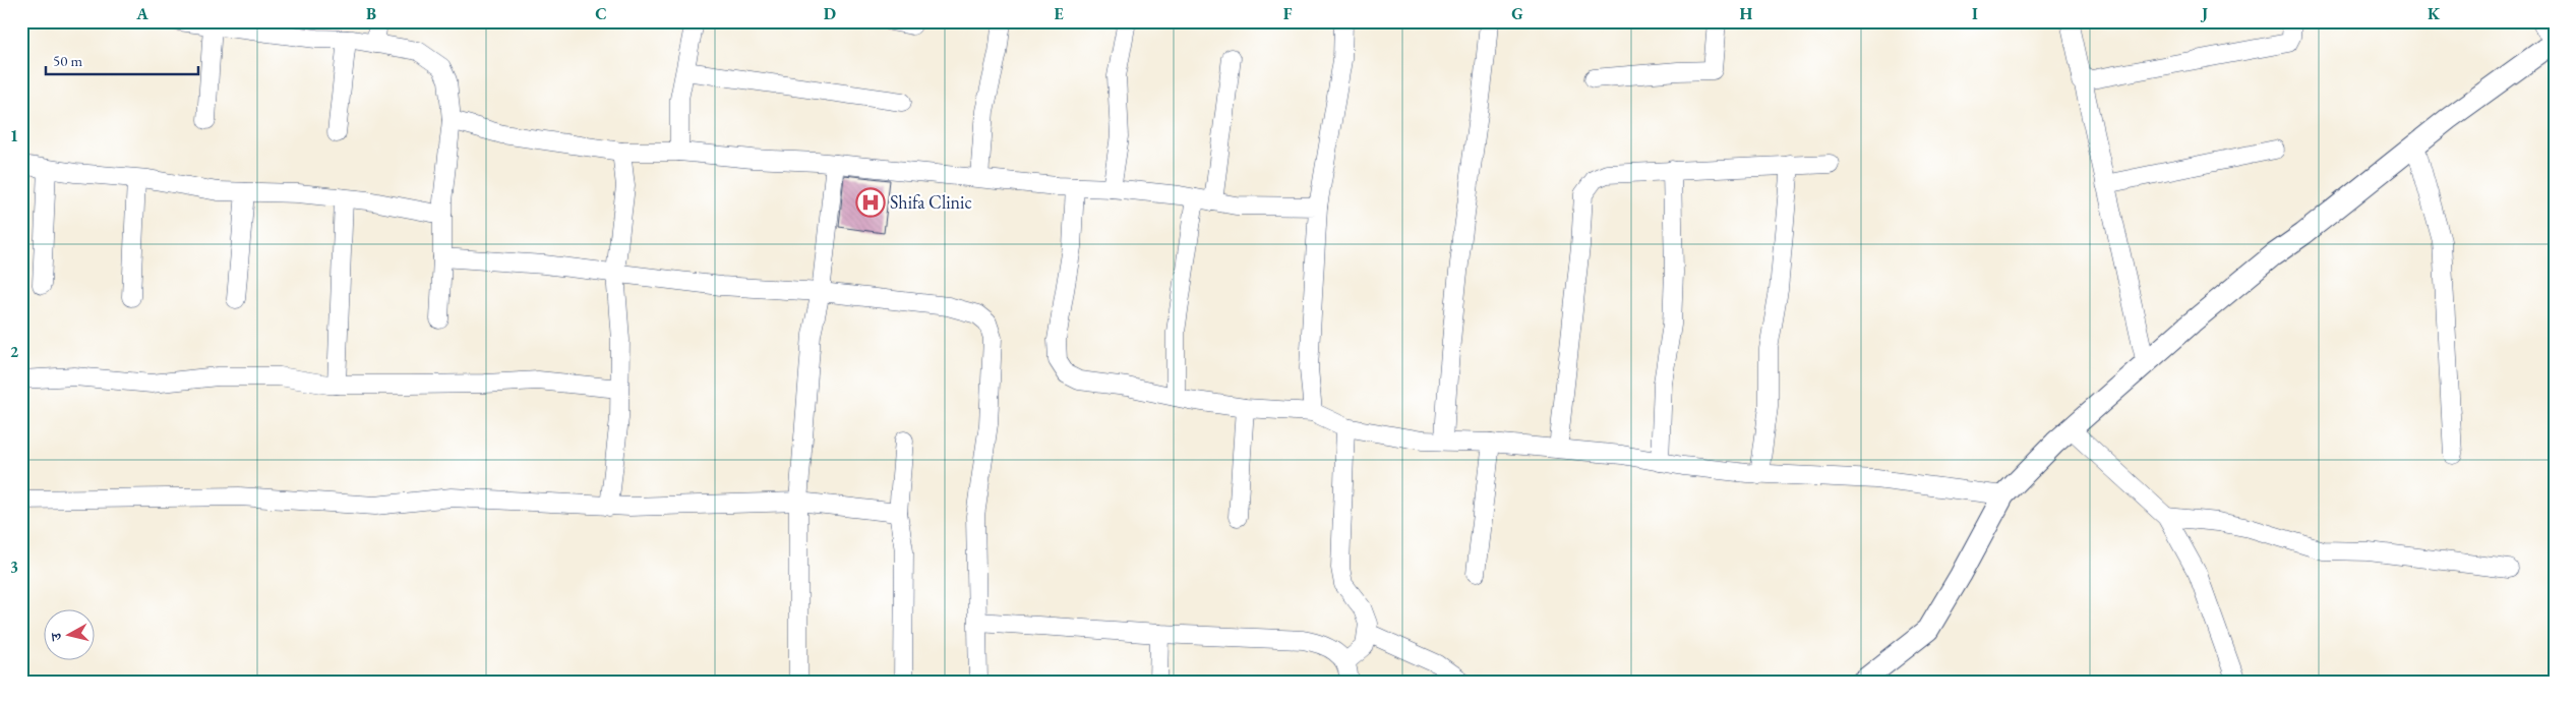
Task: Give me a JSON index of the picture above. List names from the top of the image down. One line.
{"places":{"hospital":["Shifa Clinic"]},"scale_bar":"50 m","north":"left","grid":{"columns":["A","B","C","D","E","F","G","H","I","J","K"],"rows":["1","2","3"]}}
